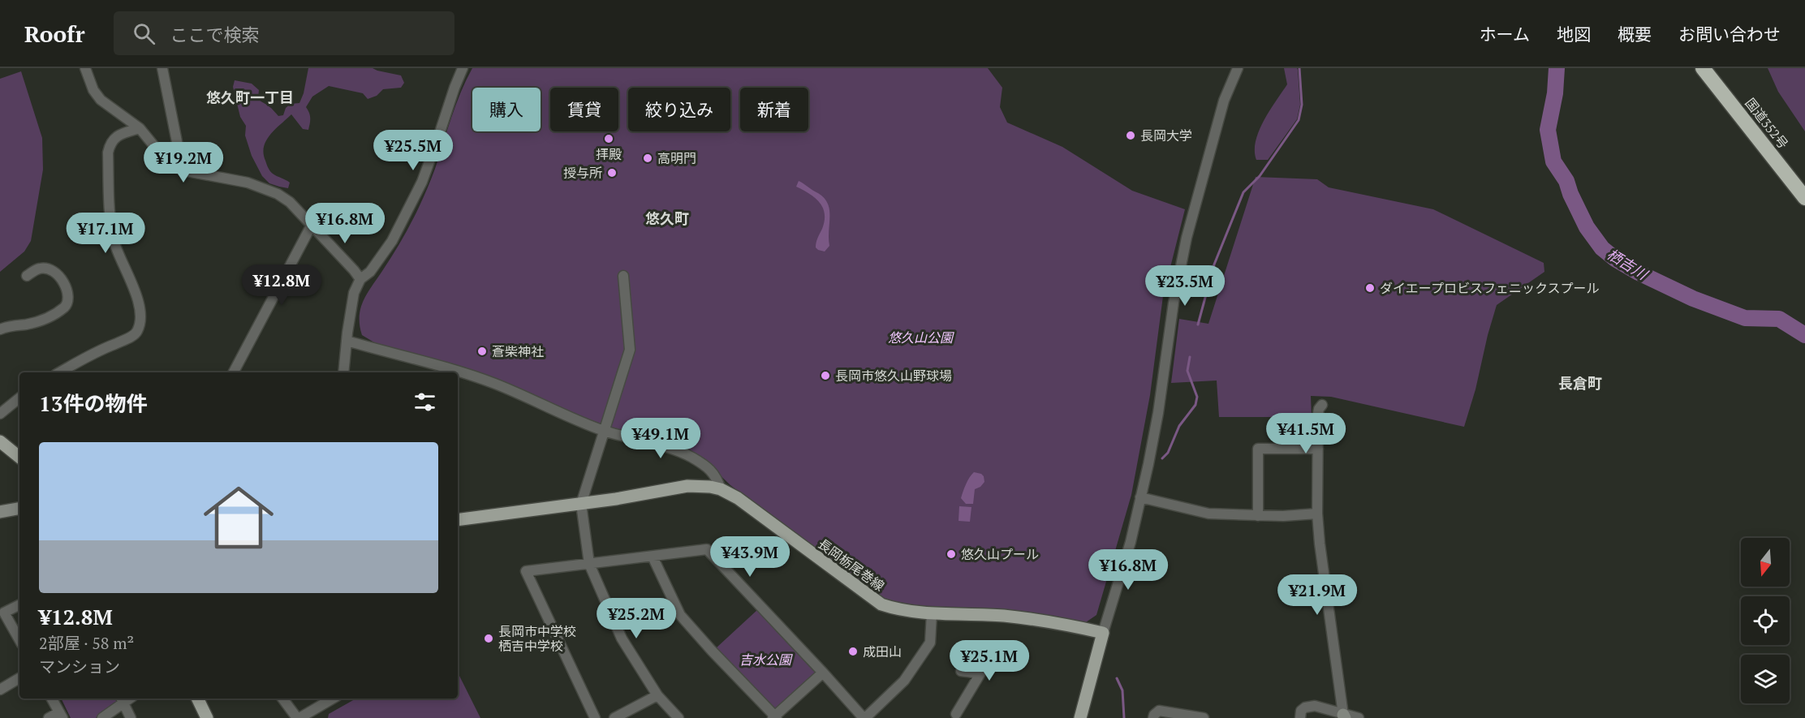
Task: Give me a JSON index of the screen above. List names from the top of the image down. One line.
{"streets":{"highway":["国道352号"],"main road":["長岡栃尾巻線"]},"districts":["悠久町一丁目","悠久町","長倉町"],"water":["栖吉川"],"parks":["悠久山公園","吉水公園"],"places":["長岡大学","拝殿","高明門","授与所","ダイエープロビスフェニックスプール","蒼柴神社","長岡市悠久山野球場","悠久山プール","長岡市中学校 栖吉中学校","成田山"],"north":"bottom","page":{"header":"Roofr","search":"ここで検索","nav":["ホーム","地図","概要","お問い合わせ"],"chip":["購入","賃貸","絞り込み","新着"],"price":["¥25.5M","¥19.2M","¥16.8M","¥17.1M","¥12.8M","¥23.5M","¥41.5M","¥49.1M","¥43.9M","¥16.8M","¥21.9M","¥25.2M","¥25.1M"],"heading":"13件の物件","list":[{"name":"¥12.8M","note":"2部屋 · 58 m² · マンション"}]}}
